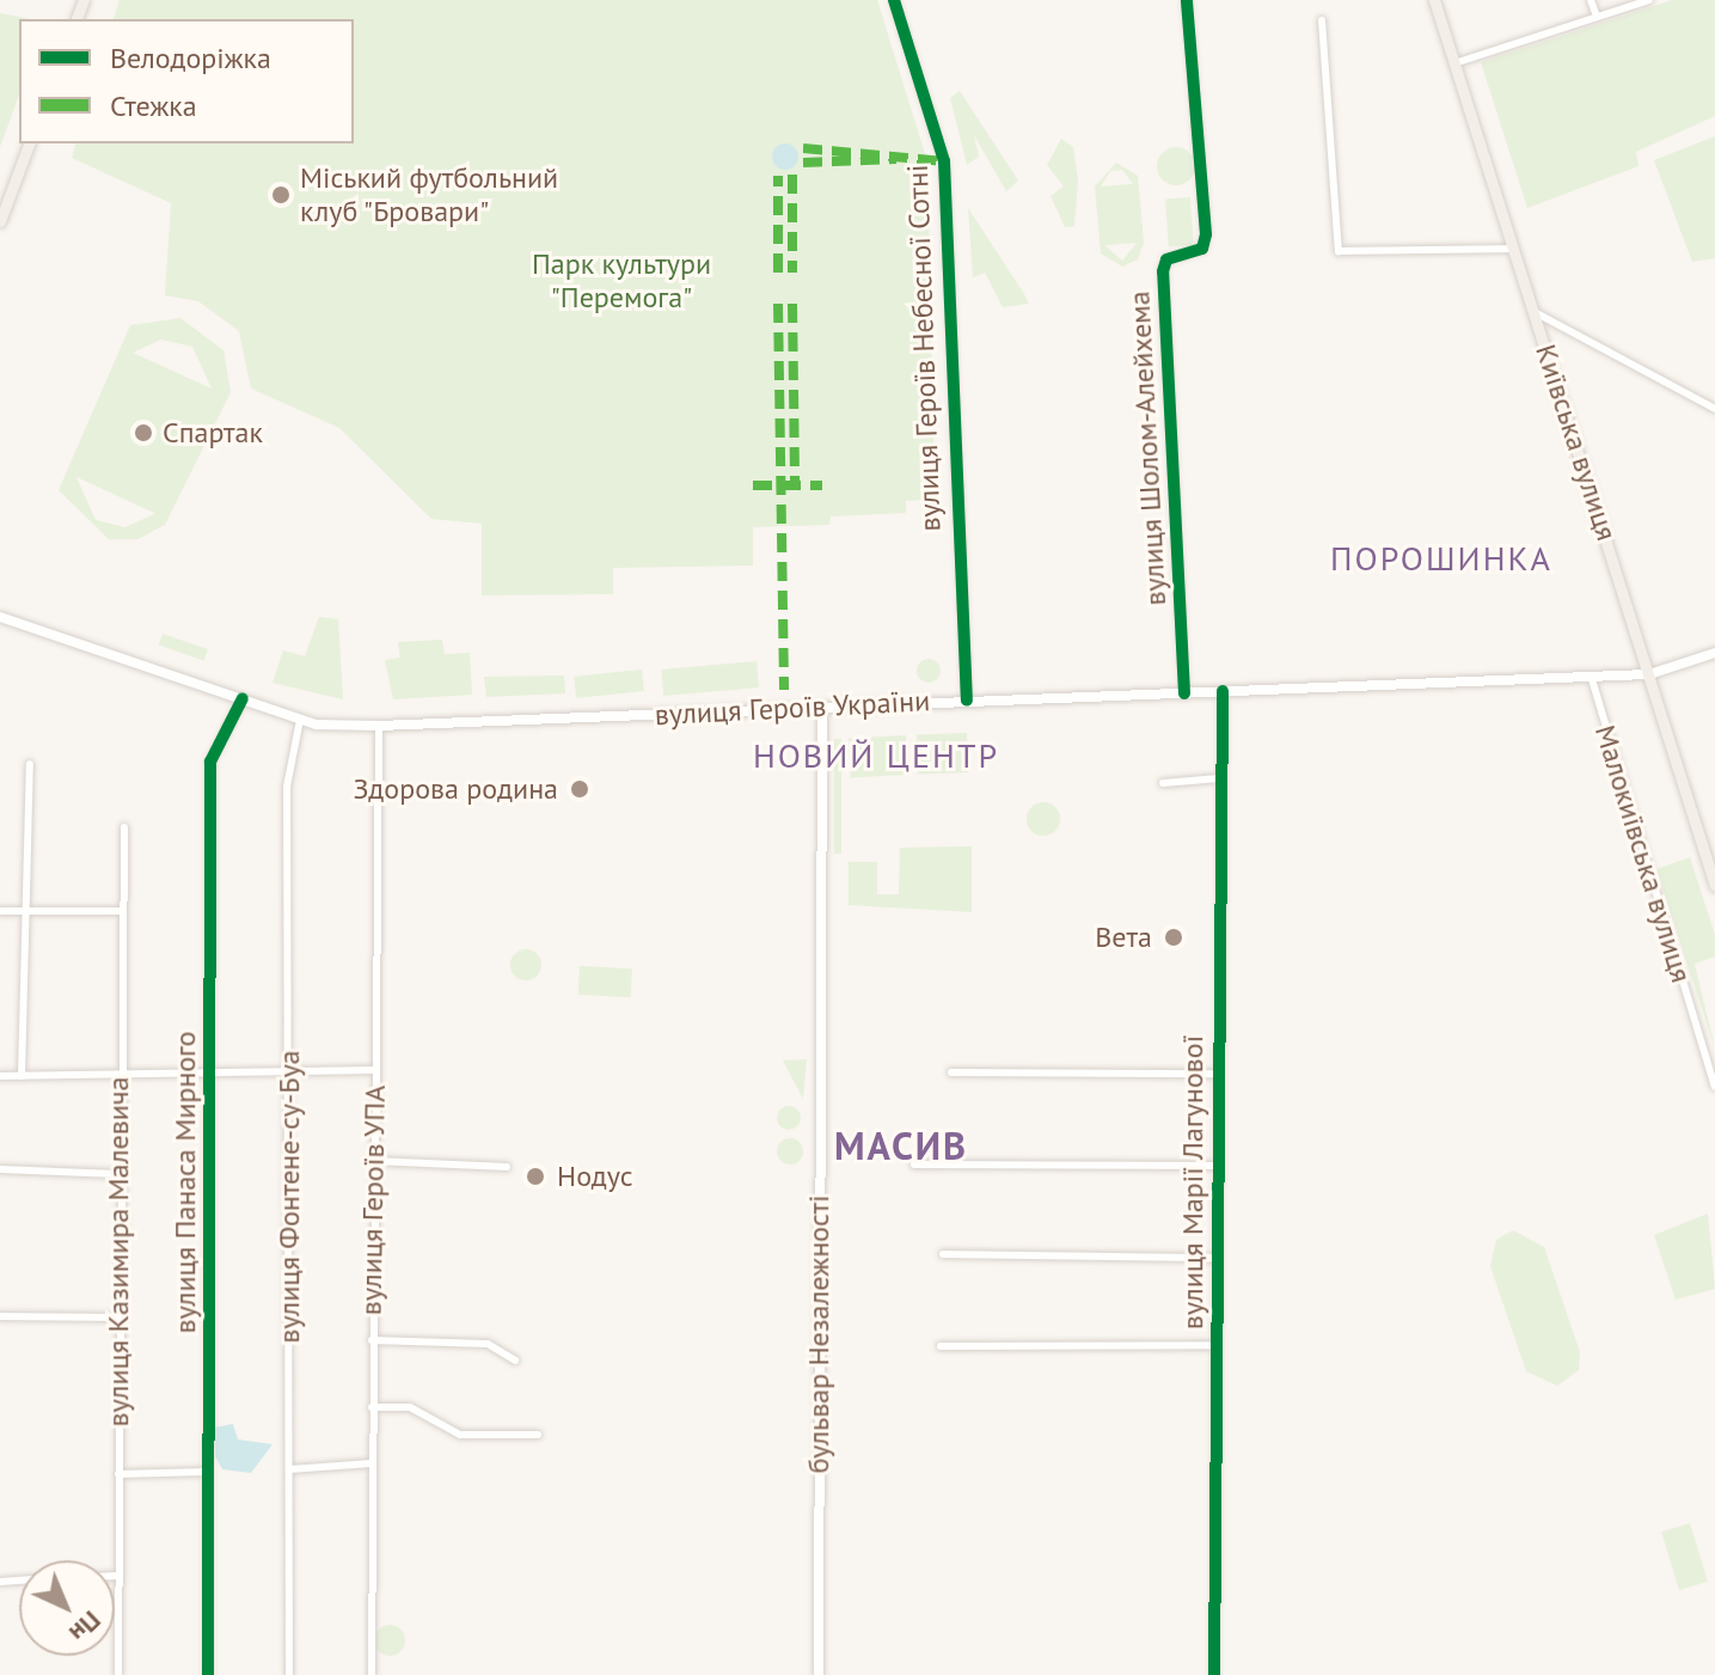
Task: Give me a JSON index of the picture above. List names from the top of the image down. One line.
{"streets":{"main road":["Київська вулиця","вулиця Героїв України","бульвар Незалежності"],"street":["вулиця Героїв Небесної Сотні","вулиця Шолом-Алейхема","Малокиївська вулиця","вулиця Панаса Мирного","вулиця Марії Лагунової","вулиця Фонтене-су-Буа","вулиця Героїв УПА","вулиця Казимира Малевича"]},"crossings":[["вулиця Героїв Небесної Сотні","вулиця Героїв України"],["Київська вулиця","вулиця Героїв України"],["вулиця Шолом-Алейхема","вулиця Героїв України"],["вулиця Героїв України","Малокиївська вулиця"],["вулиця Героїв України","вулиця Панаса Мирного"],["вулиця Героїв України","вулиця Марії Лагунової"],["вулиця Героїв України","вулиця Фонтене-су-Буа"],["вулиця Героїв України","вулиця Героїв УПА"],["вулиця Героїв України","бульвар Незалежності"]],"districts":["ПОРОШИНКА","НОВИЙ ЦЕНТР","МАСИВ"],"parks":["Парк культури \"Перемога\""],"places":["Міський футбольний клуб \"Бровари\"","Спартак","Здорова родина","Вета","Нодус"],"legend":["Велодоріжка","Стежка"],"north":"bottom right"}
